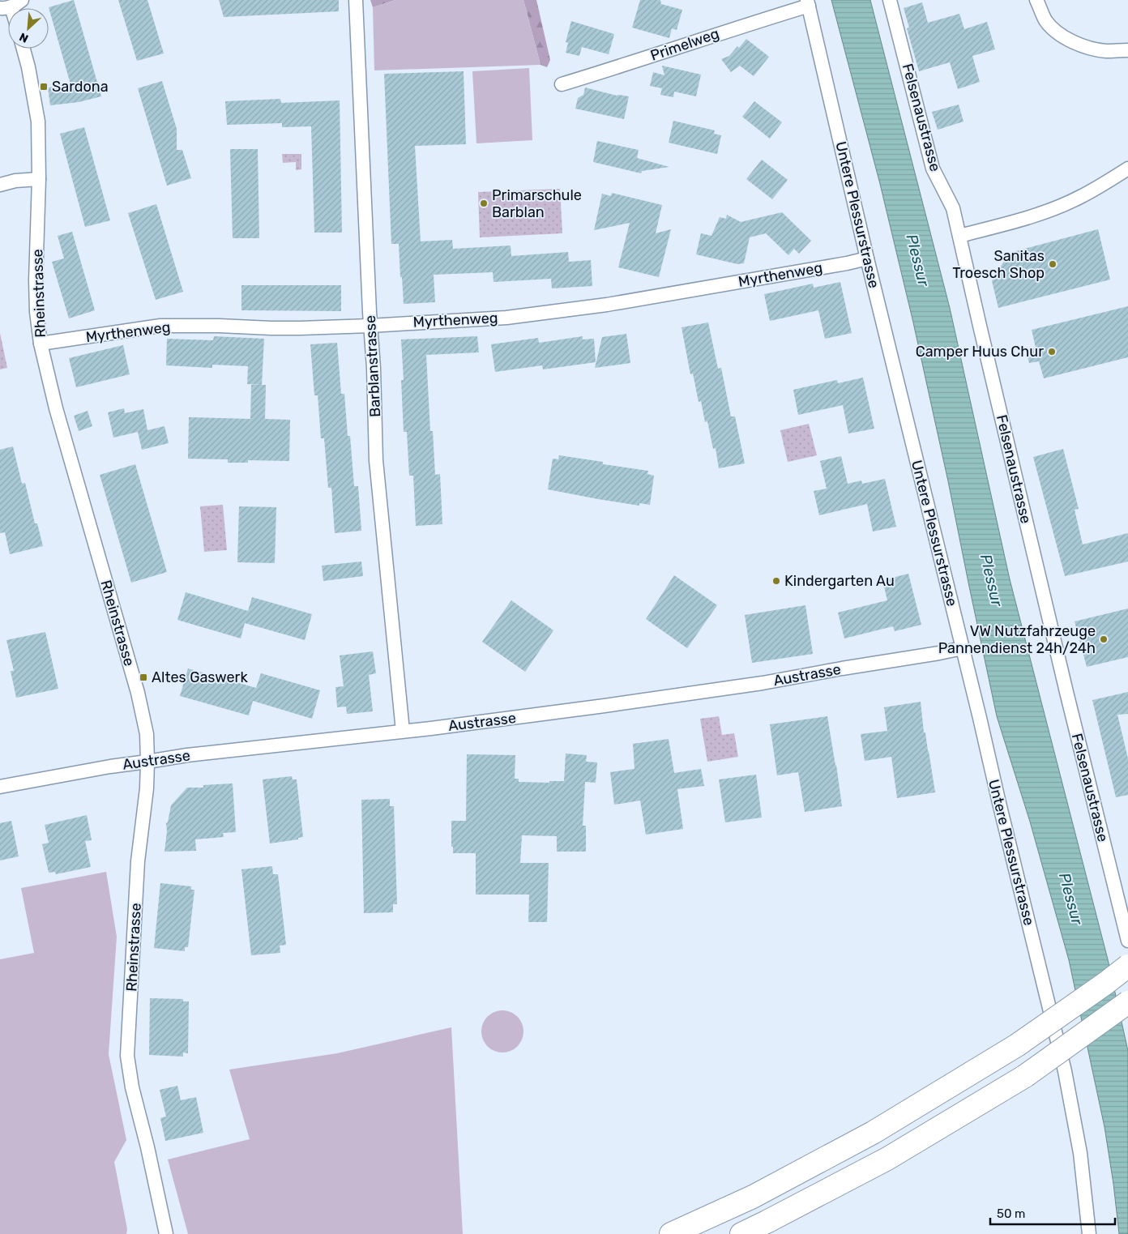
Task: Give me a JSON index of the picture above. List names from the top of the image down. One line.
{"streets":{"street":["Primelweg","Felsenaustrasse","Untere Plessurstrasse","Myrthenweg","Rheinstrasse","Barblanstrasse","Austrasse"]},"crossings":[["Primelweg","Untere Plessurstrasse"],["Untere Plessurstrasse","Myrthenweg"],["Untere Plessurstrasse","Austrasse"],["Myrthenweg","Rheinstrasse"],["Myrthenweg","Barblanstrasse"],["Rheinstrasse","Austrasse"],["Barblanstrasse","Austrasse"]],"water":["Plessur"],"places":{"transit":["Sardona","Altes Gaswerk"],"other":["Primarschule Barblan","Sanitas Troesch Shop","Camper Huus Chur","Kindergarten Au","VW Nutzfahrzeuge Pannendienst 24h/24h"]},"scale_bar":"50 m","north":"bottom left"}
